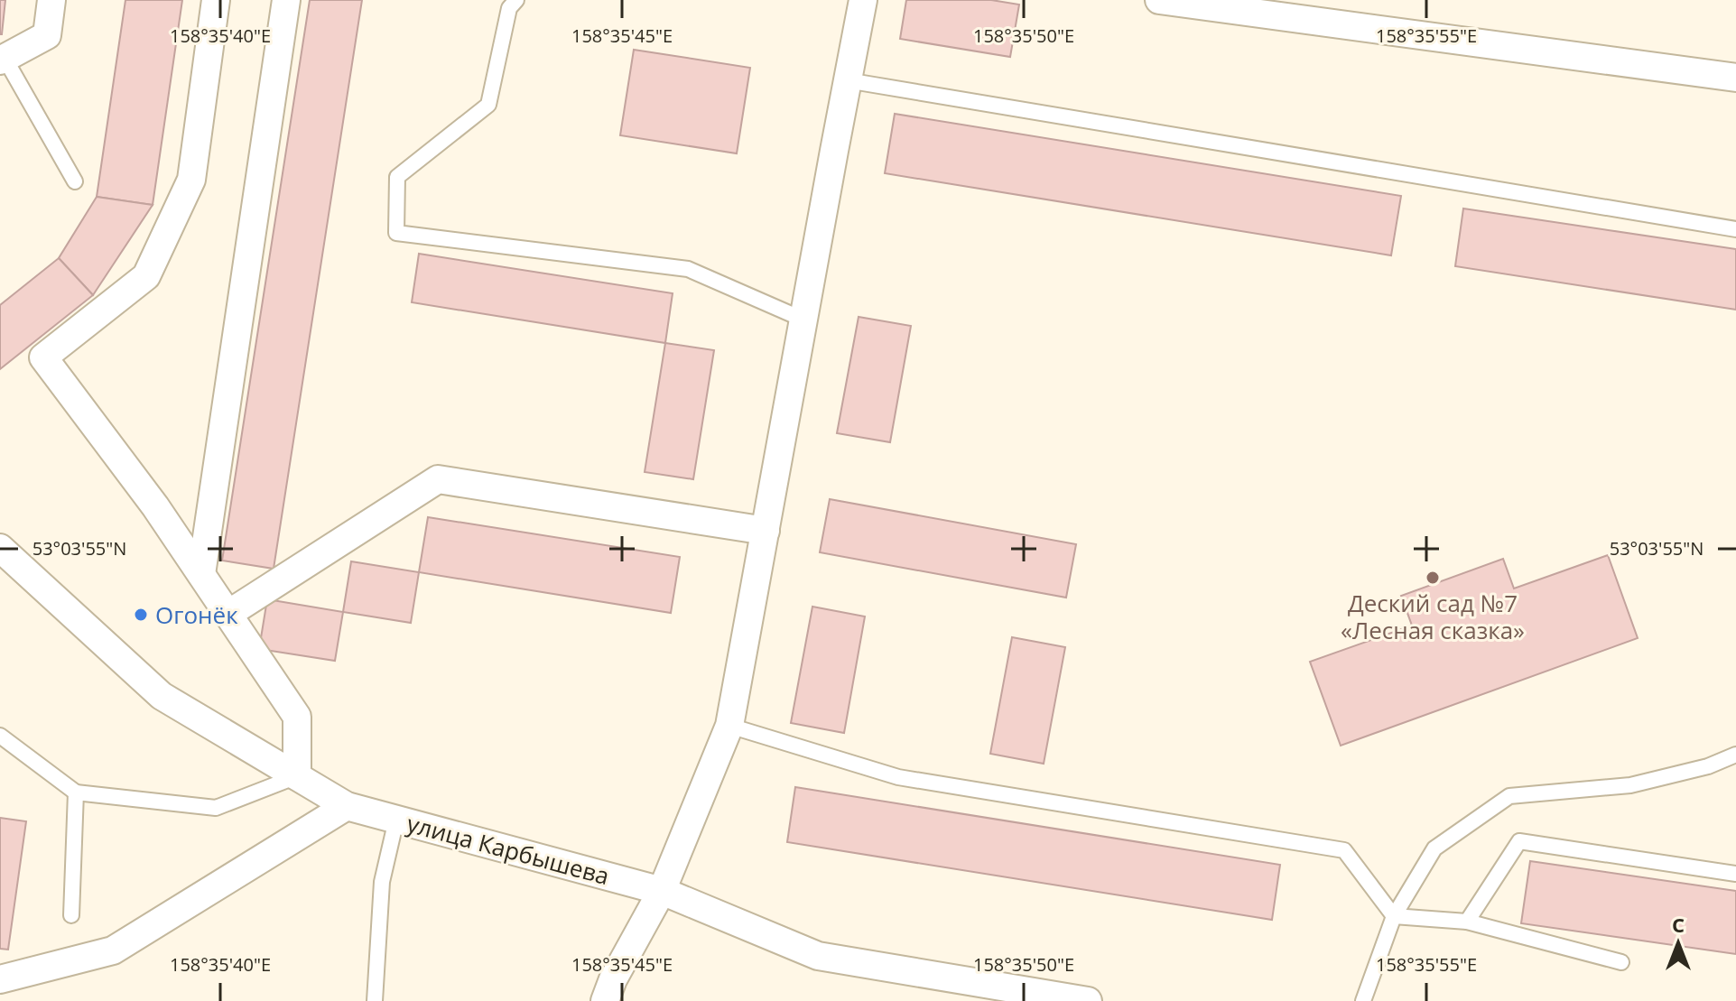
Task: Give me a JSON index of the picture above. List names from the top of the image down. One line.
{"streets":{"street":["улица Карбышева"]},"places":["Деский сад №7 «Лесная сказка»","Огонёк"],"north":"top","coordinates":["158°35'40\"E","158°35'45\"E","158°35'50\"E","158°35'55\"E","53°03'55\"N"]}
